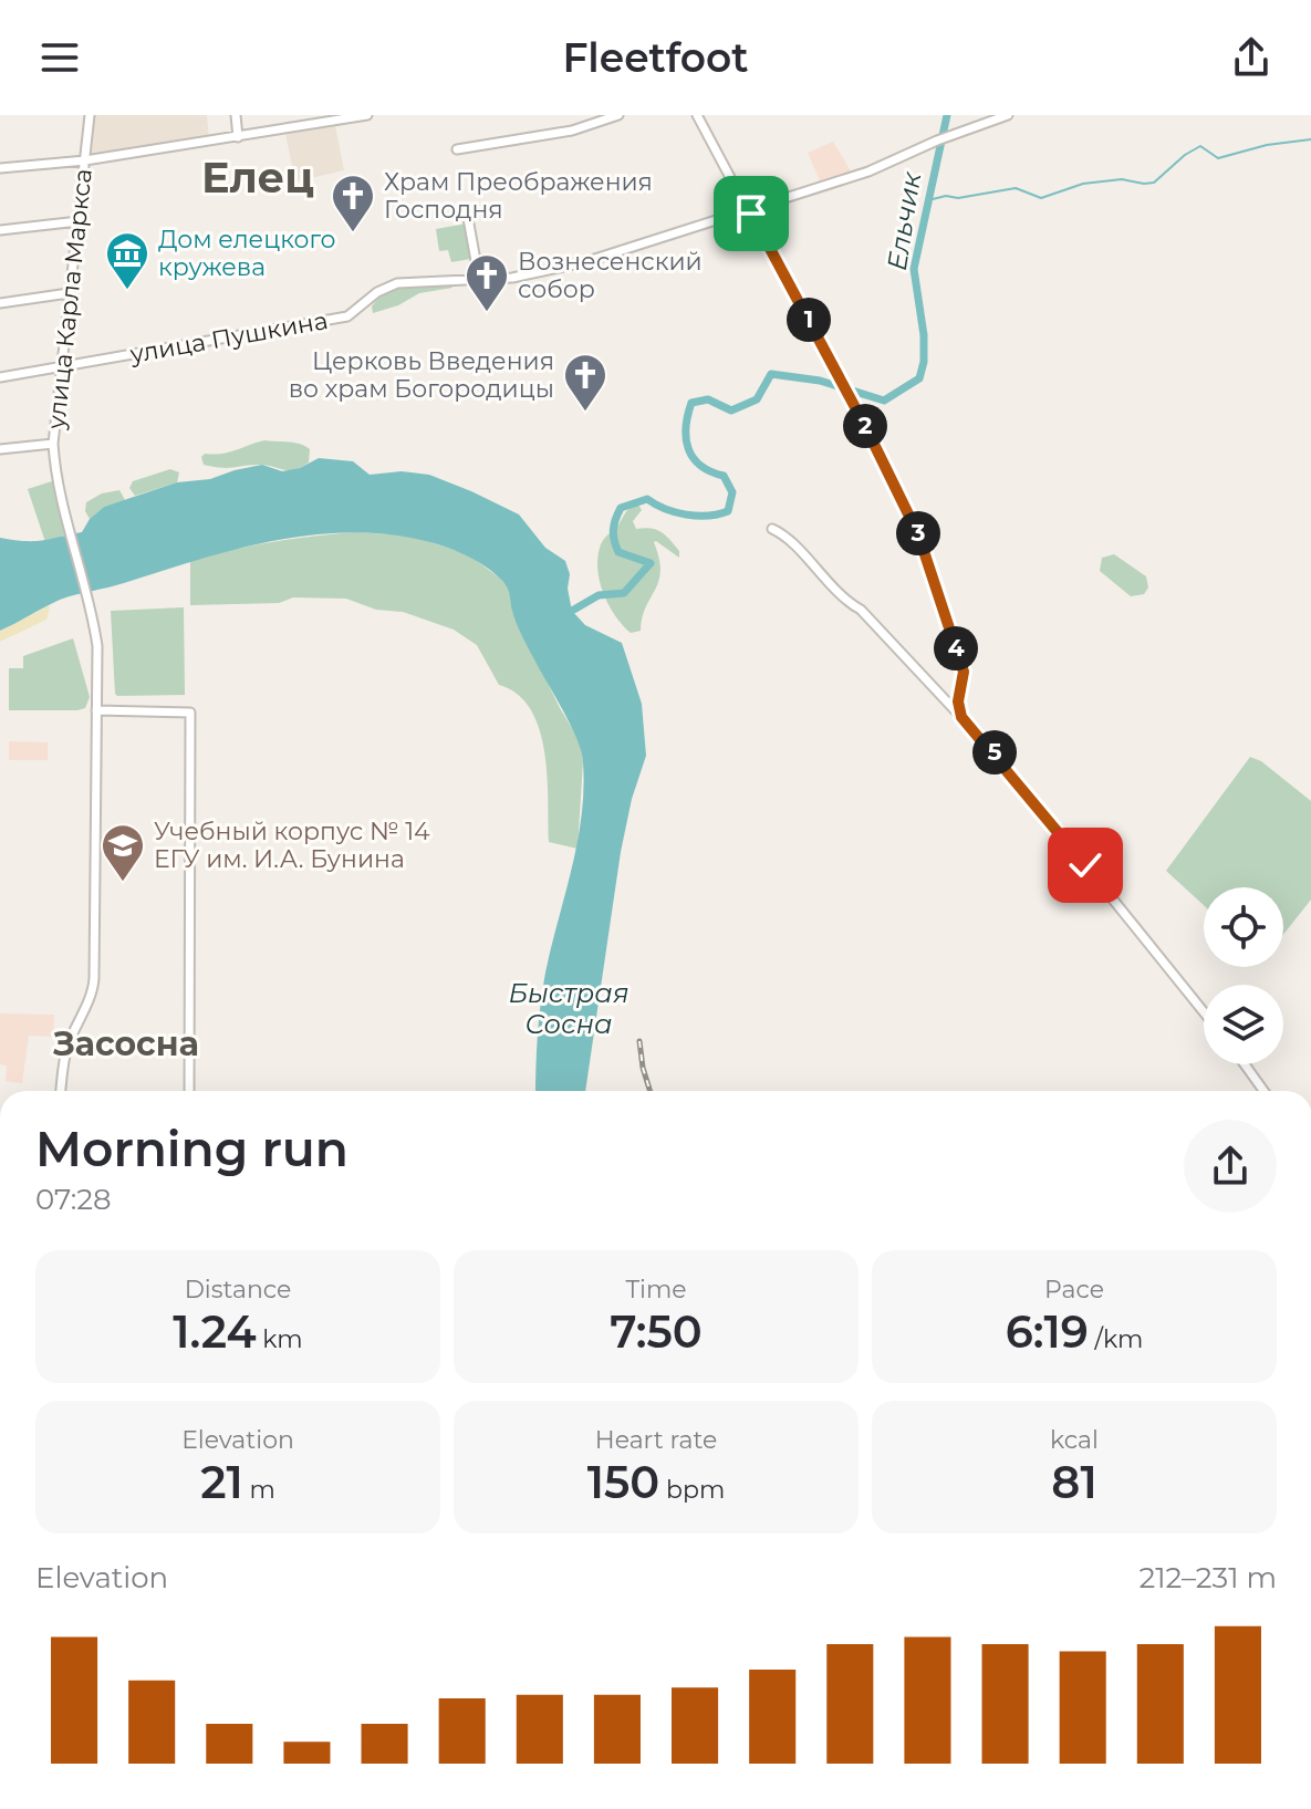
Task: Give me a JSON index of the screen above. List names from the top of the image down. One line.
{"streets":{"main road":["улица Карла Маркса","улица Пушкина"]},"crossings":[["улица Карла Маркса","улица Пушкина"]],"districts":["Елец","Засосна"],"water":["Ельчик","Быстрая Сосна"],"places":{"church":["Храм Преображения Господня","Вознесенский собор","Церковь Введения во храм Богородицы"],"museum":["Дом елецкого кружева"],"school or university":["Учебный корпус № 14 ЕГУ им. И.А. Бунина"]},"page":{"header":"Fleetfoot","pins":["1","2","3","4","5"],"heading":["Morning run","07:28"],"stats":[["Distance","1.24 km"],["Time","7:50"],["Pace","6:19 /km"],["Elevation","21 m"],["Heart rate","150 bpm"],["kcal","81"]],"chart":["Elevation","212–231 m"]}}
